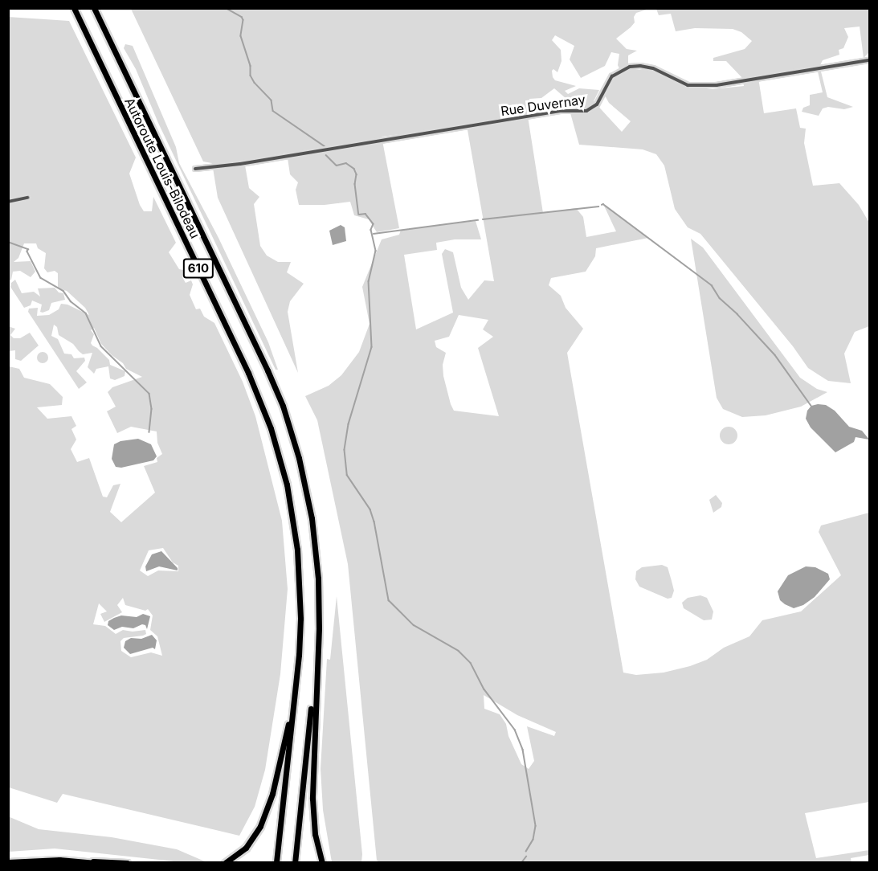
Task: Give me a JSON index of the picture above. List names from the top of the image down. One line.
{"streets":{"highway":["Autoroute Louis-Bilodeau","610"],"street":["Rue Duvernay"]}}
